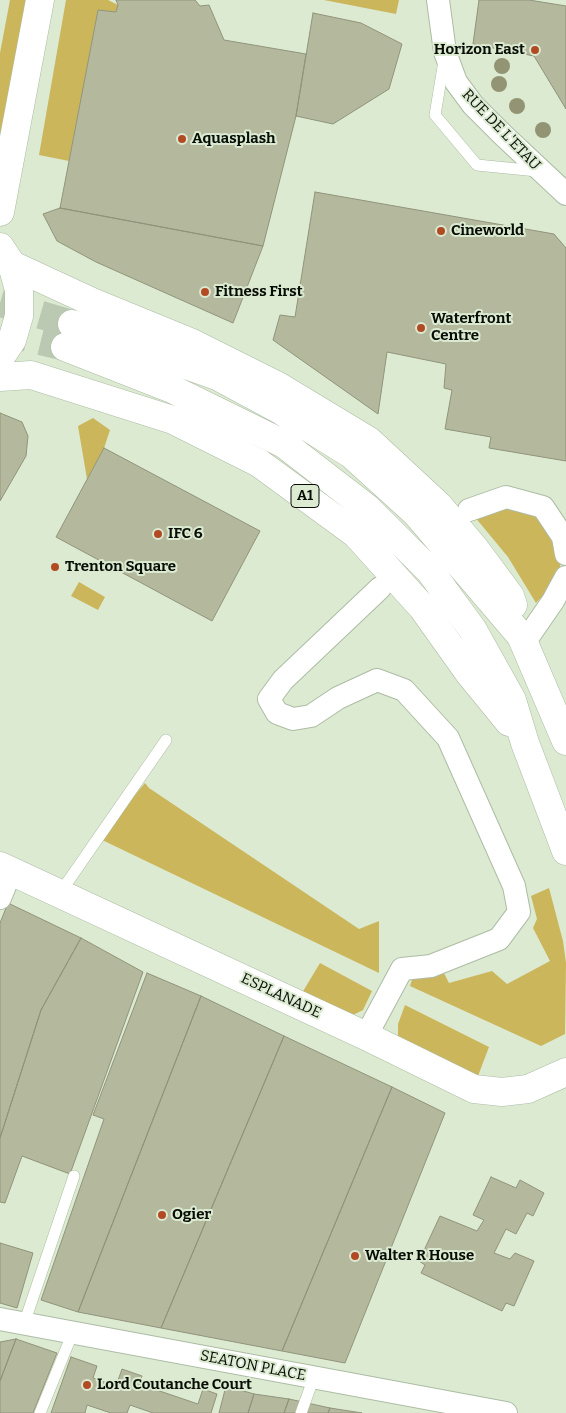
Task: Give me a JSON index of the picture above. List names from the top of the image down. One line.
{"streets":{"main road":["A1","ESPLANADE"],"street":["RUE DE L'ETAU","SEATON PLACE"]},"places":["Horizon East","Aquasplash","Cineworld","Fitness First","Waterfront Centre","IFC 6","Trenton Square","Ogier","Walter R House","Lord Coutanche Court"]}
